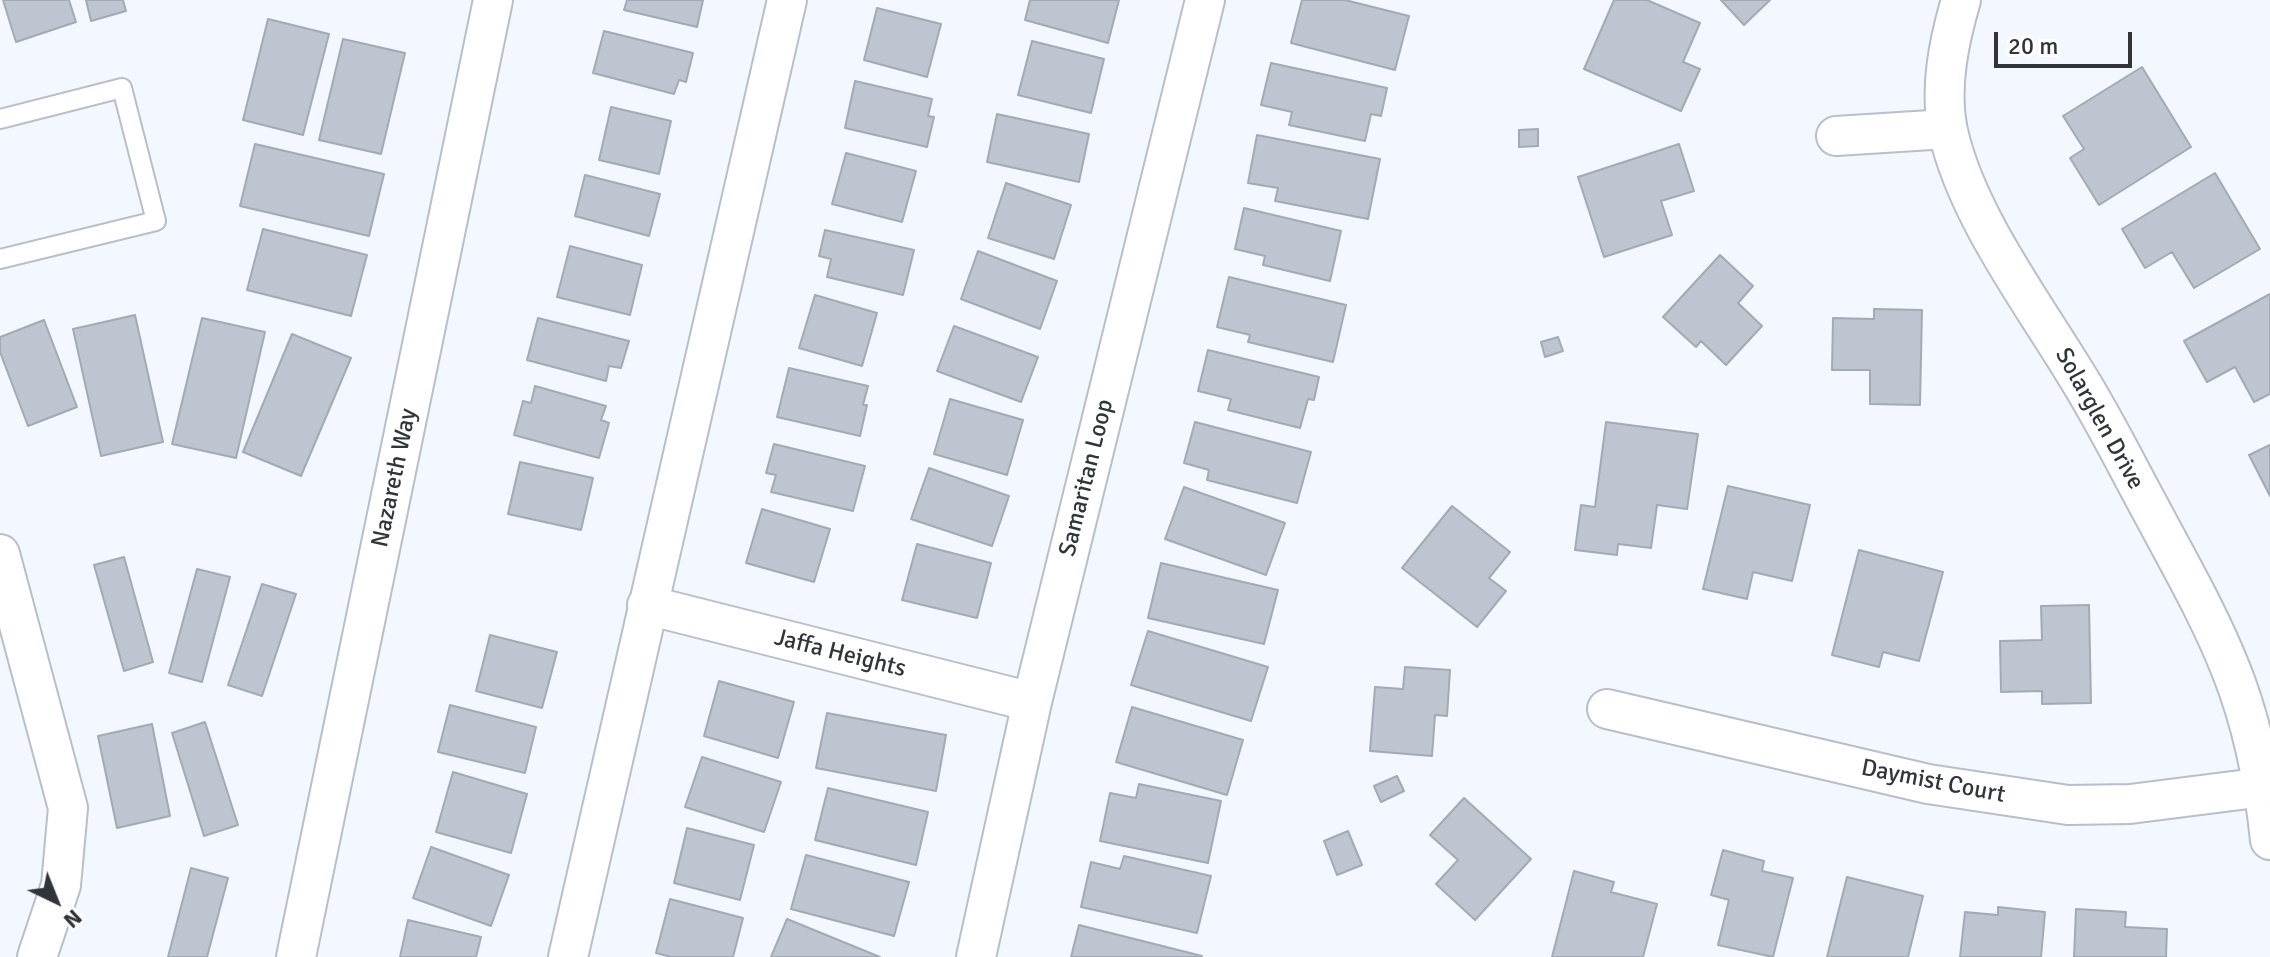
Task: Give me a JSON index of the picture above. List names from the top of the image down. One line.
{"streets":{"street":["Solarglen Drive","Nazareth Way","Samaritan Loop","Jaffa Heights","Daymist Court"]},"crossings":[["Solarglen Drive","Daymist Court"],["Samaritan Loop","Jaffa Heights"]],"scale_bar":"20 m","north":"bottom right"}
